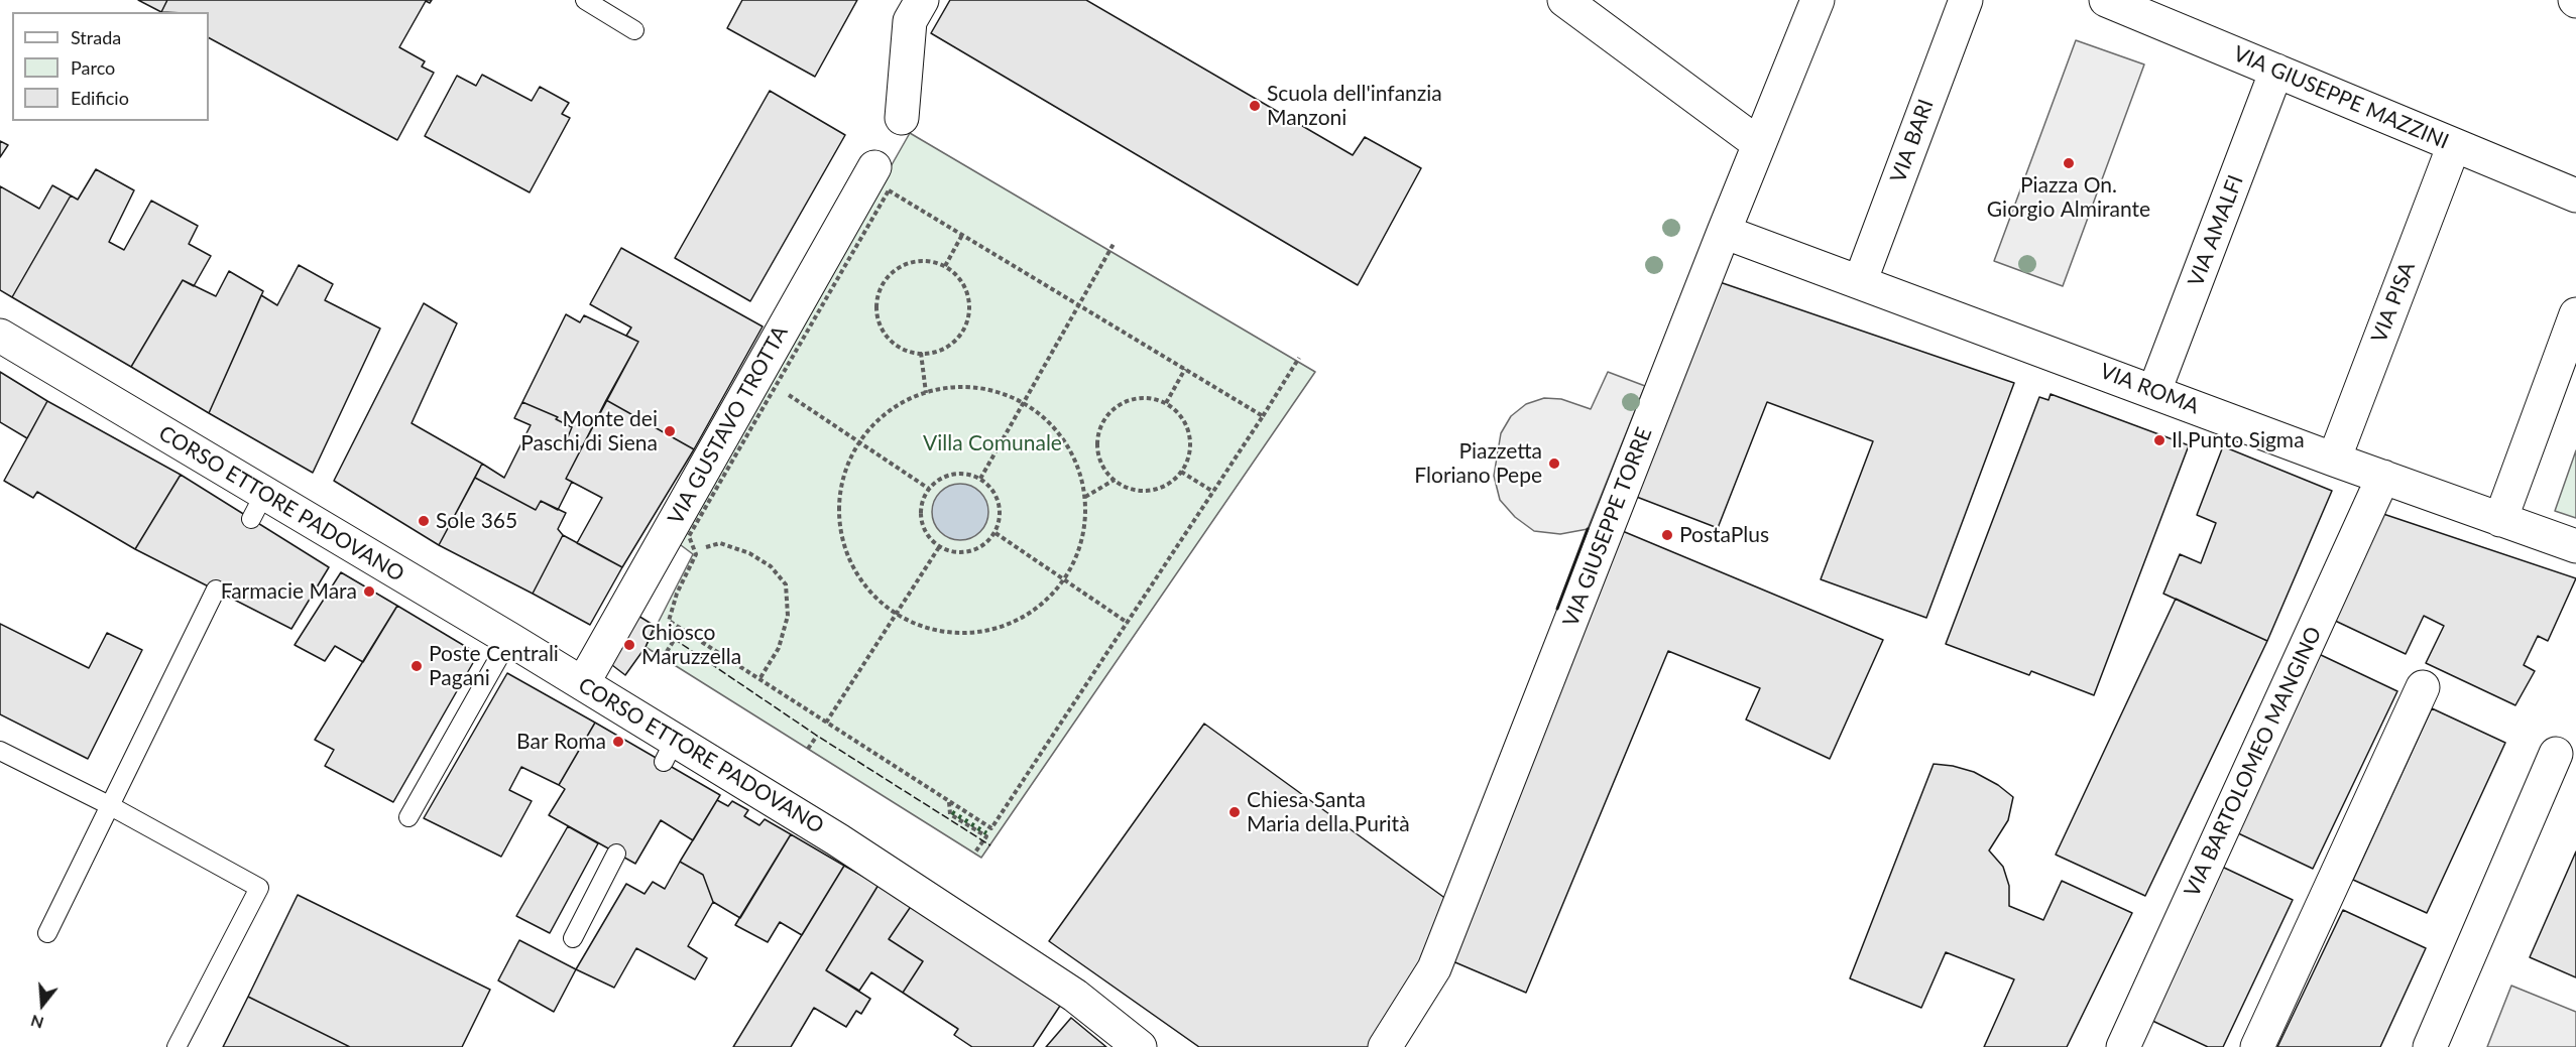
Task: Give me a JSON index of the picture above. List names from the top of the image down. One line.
{"streets":{"street":["VIA GIUSEPPE MAZZINI","VIA BARI","VIA AMALFI","VIA PISA","VIA ROMA","VIA GUSTAVO TROTTA","CORSO ETTORE PADOVANO","VIA GIUSEPPE TORRE","VIA BARTOLOMEO MANGINO"]},"crossings":[["VIA GIUSEPPE MAZZINI","VIA AMALFI"],["VIA GIUSEPPE MAZZINI","VIA PISA"],["VIA BARI","VIA ROMA"],["VIA AMALFI","VIA ROMA"],["VIA PISA","VIA ROMA"],["VIA ROMA","VIA GIUSEPPE TORRE"],["VIA ROMA","VIA BARTOLOMEO MANGINO"],["VIA GUSTAVO TROTTA","CORSO ETTORE PADOVANO"]],"parks":["Villa Comunale"],"places":["Scuola dell'infanzia Manzoni","Piazza On. Giorgio Almirante","Monte dei Paschi di Siena","Il Punto Sigma","Piazzetta Floriano Pepe","Sole 365","PostaPlus","Farmacie Mara","Chiosco Maruzzella","Poste Centrali Pagani","Bar Roma","Chiesa Santa Maria della Purità"],"legend":["Strada","Parco","Edificio"],"north":"bottom"}
